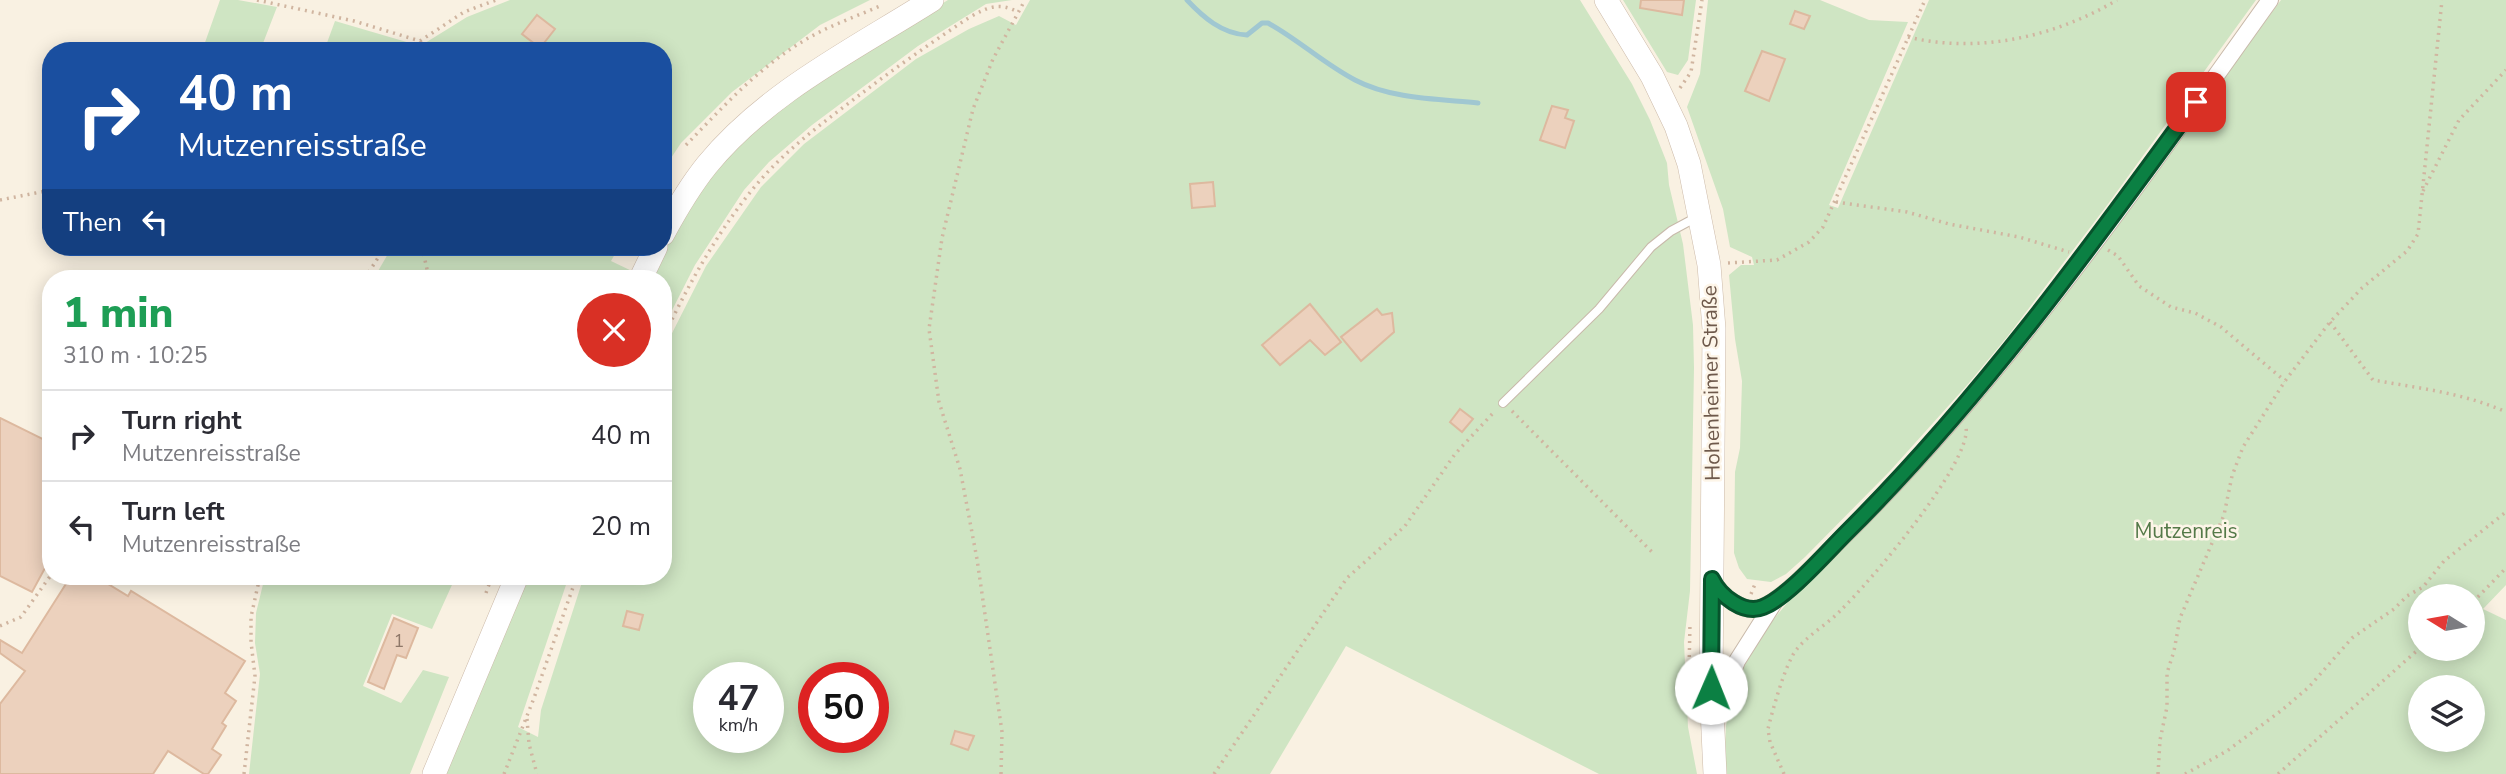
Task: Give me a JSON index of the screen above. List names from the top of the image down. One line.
{"streets":{"main road":["Hohenheimer Straße"]},"parks":["Mutzenreis"],"house_numbers":["1"],"north":"left","page":{"turn":["40 m","Mutzenreisstraße"],"then":"Then","heading":["1 min","310 m · 10:25"],"list":[{"name":"Turn right","note":"Mutzenreisstraße","value":"40 m"},{"name":"Turn left","note":"Mutzenreisstraße","value":"20 m"}],"speed":"47 km/h","limit":"50"}}
